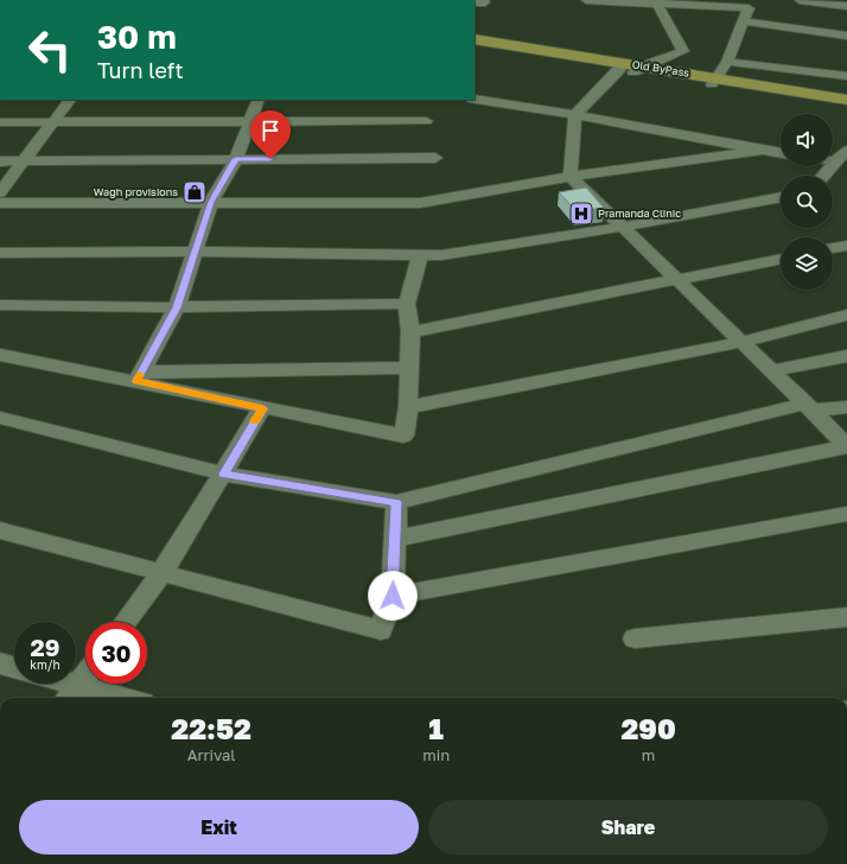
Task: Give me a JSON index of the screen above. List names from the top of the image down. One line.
{"streets":{"main road":["Old ByPass"]},"places":{"shop":["Wagh provisions"],"hospital":["Pramanda Clinic"]},"page":{"turn":["30 m","Turn left"],"speed":"29 km/h","limit":"30","eta":["22:52","Arrival","1","min","290","m"],"buttons":["Exit","Share"]}}
